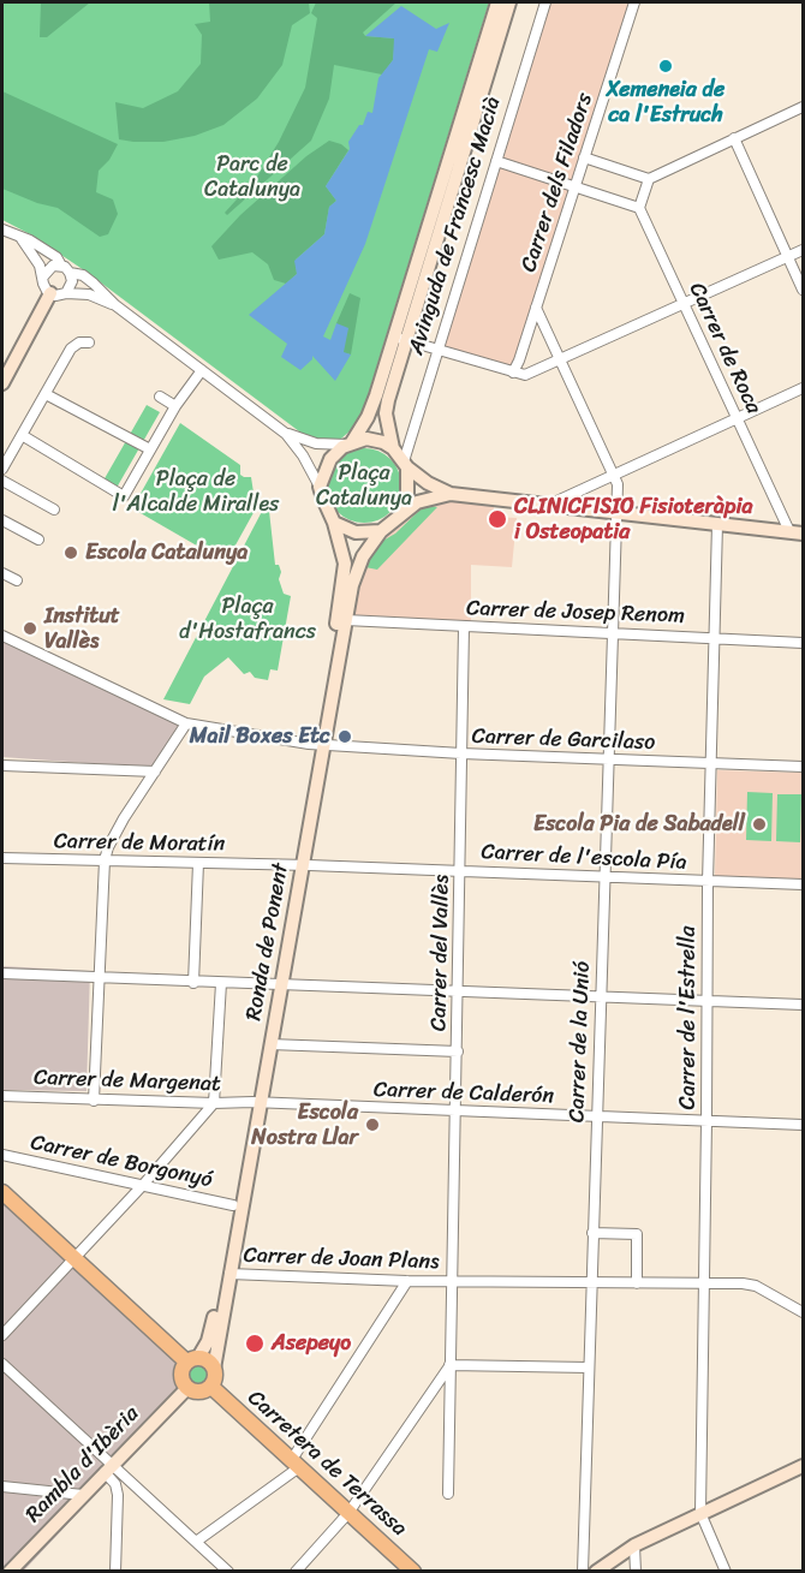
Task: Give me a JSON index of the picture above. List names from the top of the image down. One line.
{"streets":{"main road":["Avinguda de Francesc Macià","Ronda de Ponent","Carretera de Terrassa","Rambla d'Ibèria"],"street":["Carrer dels Filadors","Carrer de Roca","Carrer de Josep Renom","Carrer de Garcilaso","Carrer de Moratín","Carrer de l'escola Pía","Carrer del Vallès","Carrer de l'Estrella","Carrer de la Unió","Carrer de Margenat","Carrer de Calderón","Carrer de Borgonyó","Carrer de Joan Plans"]},"crossings":[["Avinguda de Francesc Macià","Ronda de Ponent"],["Carrer de Josep Renom","Ronda de Ponent"],["Carrer de Josep Renom","Carrer del Vallès"],["Carrer de Josep Renom","Carrer de l'Estrella"],["Carrer de Josep Renom","Carrer de la Unió"],["Carrer de Garcilaso","Ronda de Ponent"],["Carrer de Garcilaso","Carrer del Vallès"],["Carrer de Garcilaso","Carrer de l'Estrella"],["Carrer de Garcilaso","Carrer de la Unió"],["Carrer de Moratín","Carrer de l'escola Pía"],["Carrer de l'escola Pía","Ronda de Ponent"],["Carrer de l'escola Pía","Carrer del Vallès"],["Carrer de l'escola Pía","Carrer de l'Estrella"],["Carrer de l'escola Pía","Carrer de la Unió"],["Ronda de Ponent","Carrer de Margenat"],["Ronda de Ponent","Carrer de Calderón"],["Ronda de Ponent","Carrer de Borgonyó"],["Ronda de Ponent","Carrer de Joan Plans"],["Ronda de Ponent","Carretera de Terrassa"],["Ronda de Ponent","Rambla d'Ibèria"],["Carrer del Vallès","Carrer de Calderón"],["Carrer del Vallès","Carrer de Joan Plans"],["Carrer de l'Estrella","Carrer de Calderón"],["Carrer de l'Estrella","Carrer de Joan Plans"],["Carrer de la Unió","Carrer de Calderón"],["Carrer de la Unió","Carrer de Joan Plans"],["Carrer de Margenat","Carrer de Calderón"],["Carretera de Terrassa","Rambla d'Ibèria"]],"parks":["Parc de Catalunya","Plaça Catalunya","Plaça de l'Alcalde Miralles","Plaça d'Hostafrancs"],"places":["Xemeneia de ca l'Estruch","CLINICFISIO Fisioteràpia i Osteopatia","Escola Catalunya","Institut Vallès","Mail Boxes Etc","Escola Pia de Sabadell","Escola Nostra Llar","Asepeyo"]}
